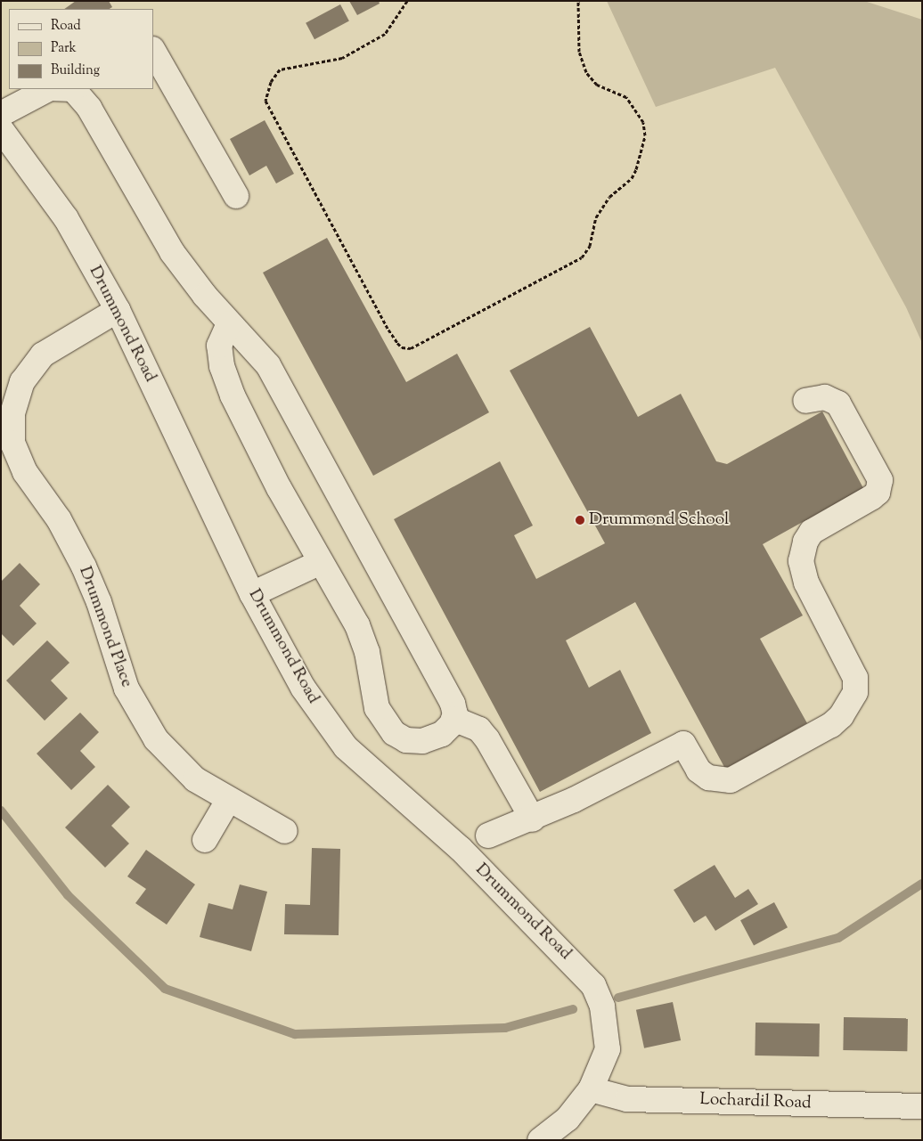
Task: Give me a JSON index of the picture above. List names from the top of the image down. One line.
{"streets":{"street":["Drummond Road","Drummond Place","Lochardil Road"]},"crossings":[["Drummond Road","Drummond Place"],["Drummond Road","Lochardil Road"]],"places":["Drummond School"],"legend":["Road","Park","Building"]}
